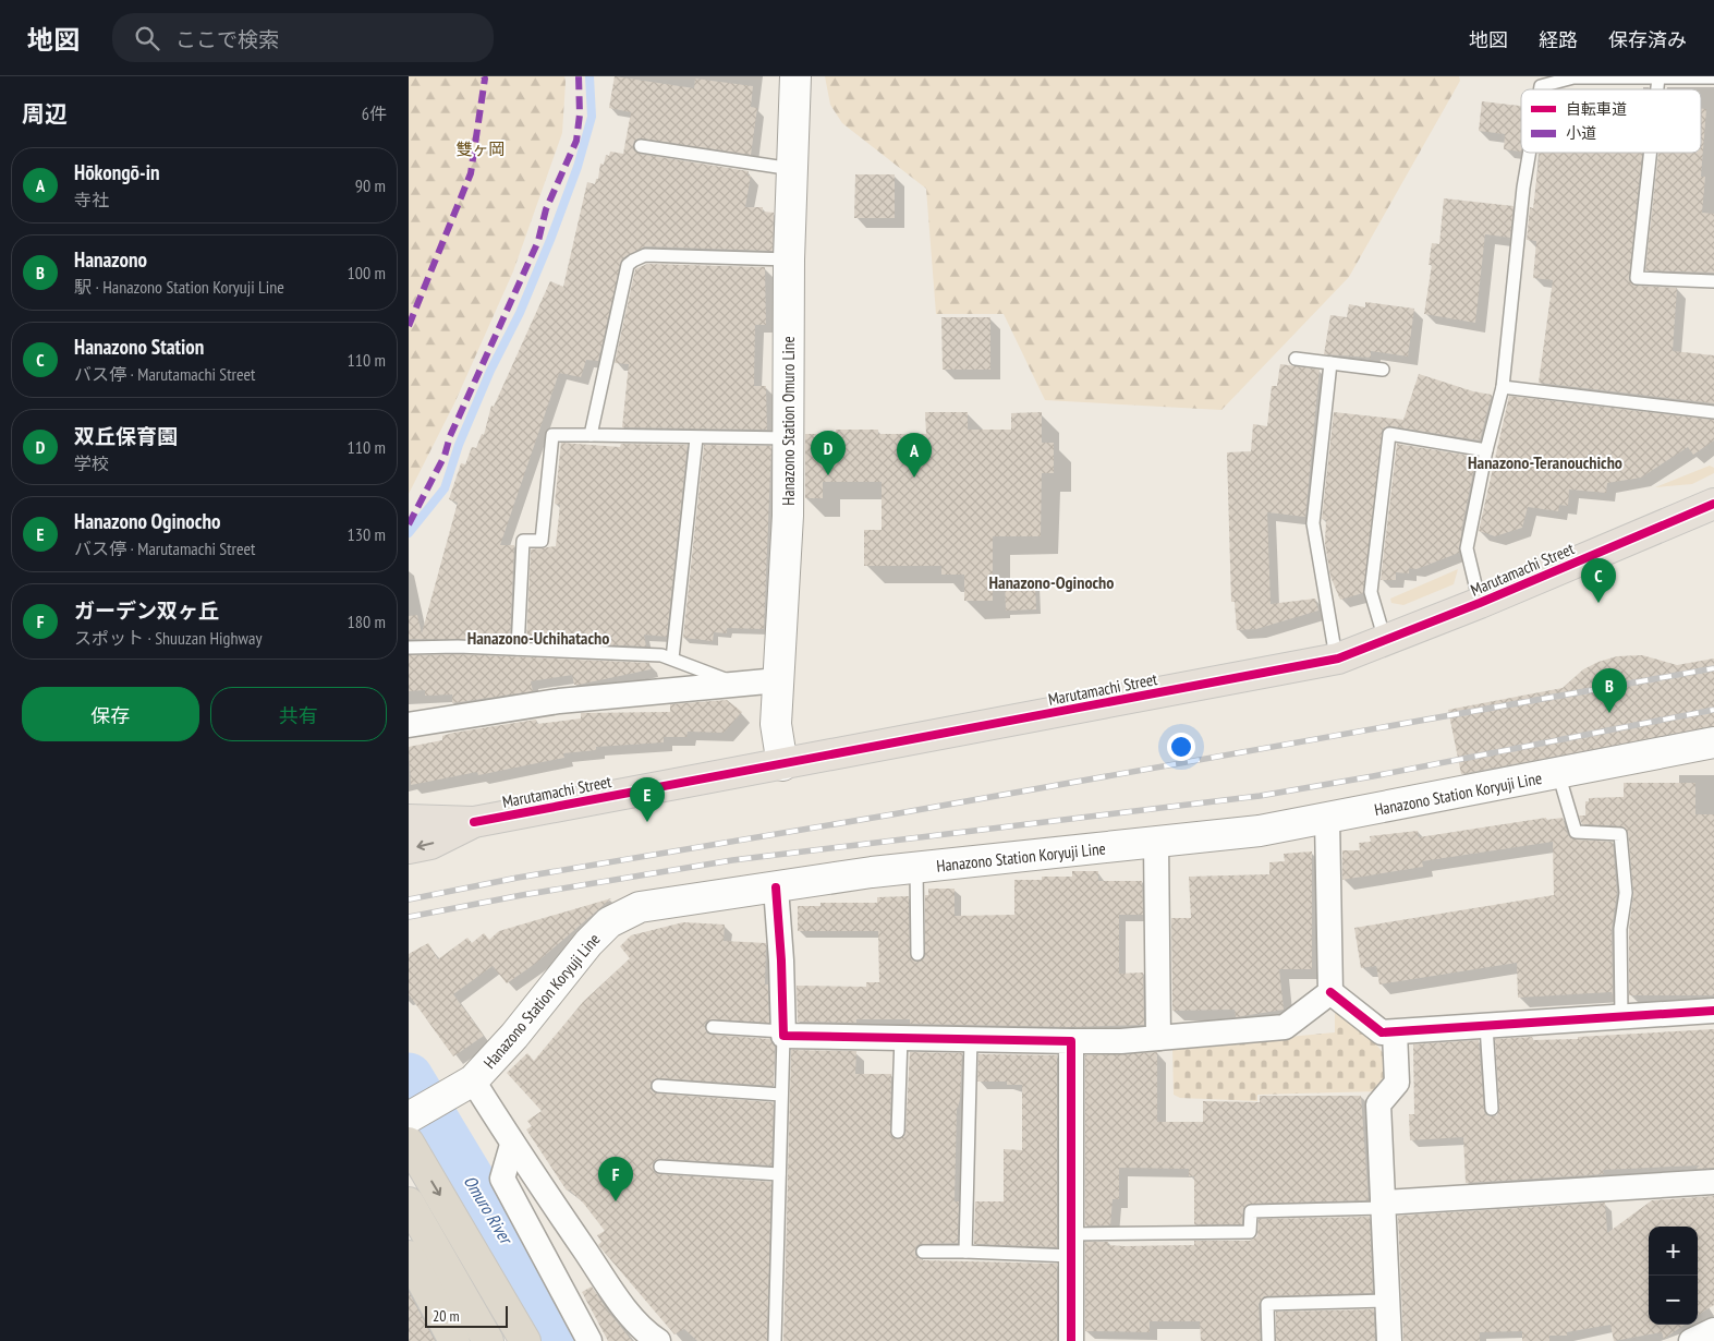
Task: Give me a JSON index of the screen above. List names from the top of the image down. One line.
{"streets":{"main road":["Hanazono Station Omuro Line","Marutamachi Street","Hanazono Station Koryuji Line"]},"crossings":[["Hanazono Station Omuro Line","Marutamachi Street"]],"districts":["Hanazono-Teranouchicho","Hanazono-Oginocho","Hanazono-Uchihatacho"],"water":["Omuro River"],"parks":["雙ヶ岡"],"legend":["自転車道","小道"],"scale_bar":"20 m","page":{"header":"地図","search":"ここで検索","nav":["地図","経路","保存済み"],"heading":["周辺","6件"],"list":[{"mark":"A","name":"Hōkongō-in","note":"寺社","value":"90 m"},{"mark":"B","name":"Hanazono","note":"駅 · Hanazono Station Koryuji Line","value":"100 m"},{"mark":"C","name":"Hanazono Station","note":"バス停 · Marutamachi Street","value":"110 m"},{"mark":"D","name":"双丘保育園","note":"学校","value":"110 m"},{"mark":"E","name":"Hanazono Oginocho","note":"バス停 · Marutamachi Street","value":"130 m"},{"mark":"F","name":"ガーデン双ヶ丘","note":"スポット · Shuuzan Highway","value":"180 m"}],"pins":["D","A","C","B","E","F"],"buttons":["保存","共有"],"map_buttons":["+","−"],"scale":"20 m"}}
